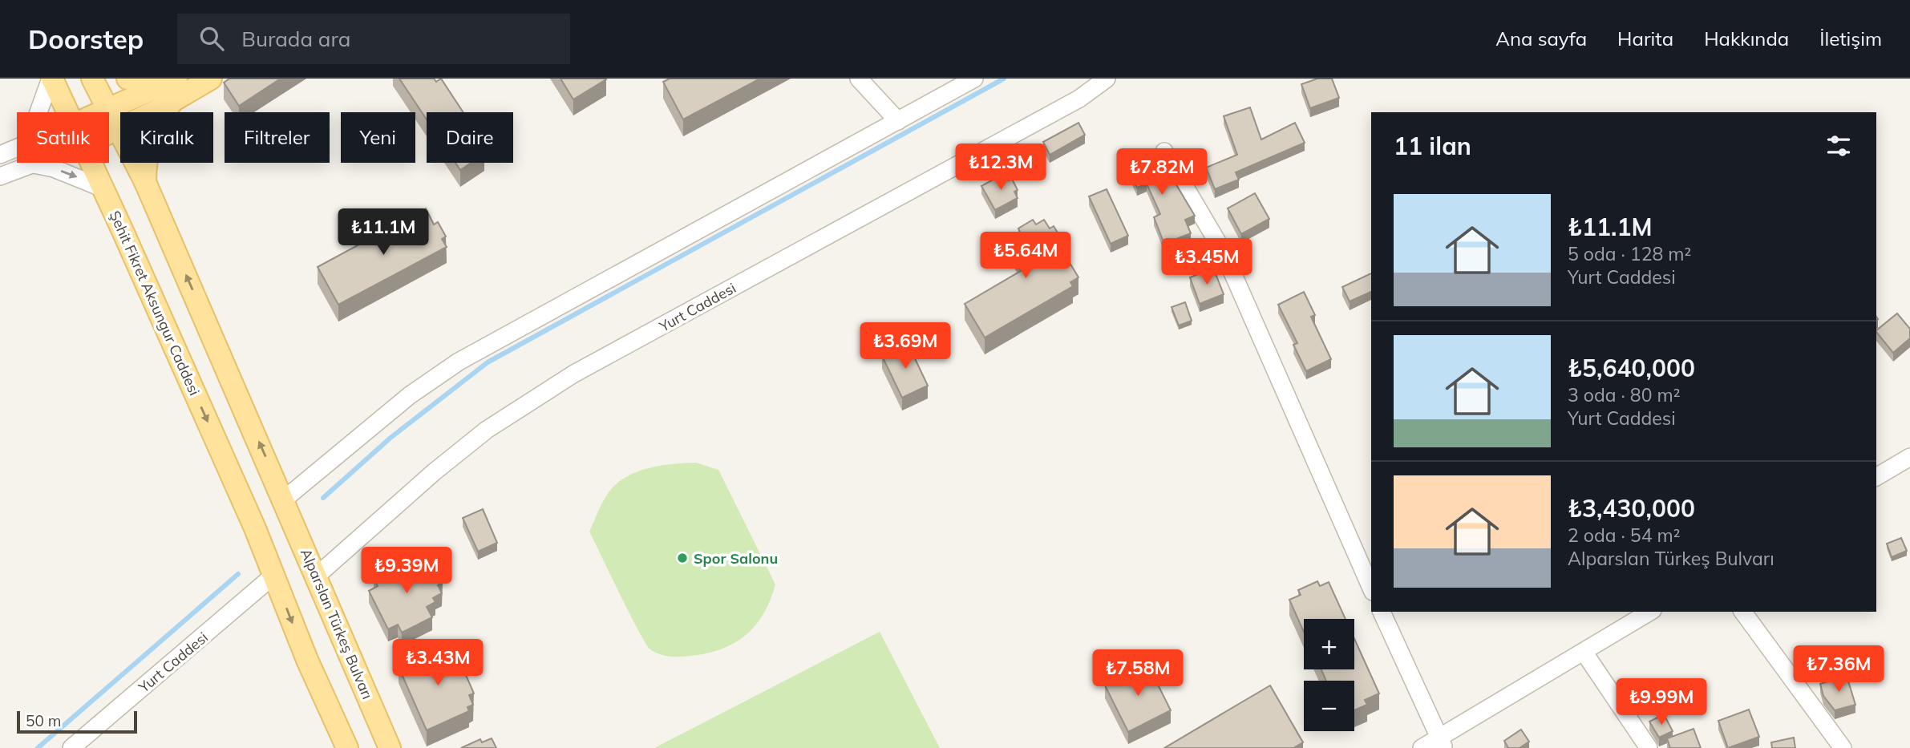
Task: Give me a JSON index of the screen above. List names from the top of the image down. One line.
{"streets":{"main road":["Şehit Fikret Aksungur Caddesi","Alparslan Türkeş Bulvarı"],"street":["Yurt Caddesi"]},"crossings":[["Şehit Fikret Aksungur Caddesi","Yurt Caddesi"],["Yurt Caddesi","Alparslan Türkeş Bulvarı"]],"places":["Spor Salonu"],"scale_bar":"50 m","page":{"header":"Doorstep","search":"Burada ara","nav":["Ana sayfa","Harita","Hakkında","İletişim"],"chip":["Satılık","Kiralık","Filtreler","Yeni","Daire"],"heading":"11 ilan","price":["₺12.3M","₺7.82M","₺11.1M","₺5.64M","₺3.45M","₺3.69M","₺9.39M","₺3.43M","₺7.36M","₺7.58M","₺9.99M"],"list":[{"name":"₺11.1M","note":"5 oda · 128 m² · Yurt Caddesi"},{"name":"₺5,640,000","note":"3 oda · 80 m² · Yurt Caddesi"},{"name":"₺3,430,000","note":"2 oda · 54 m² · Alparslan Türkeş Bulvarı"}],"map_buttons":["+","−"],"scale":"50 m"}}
